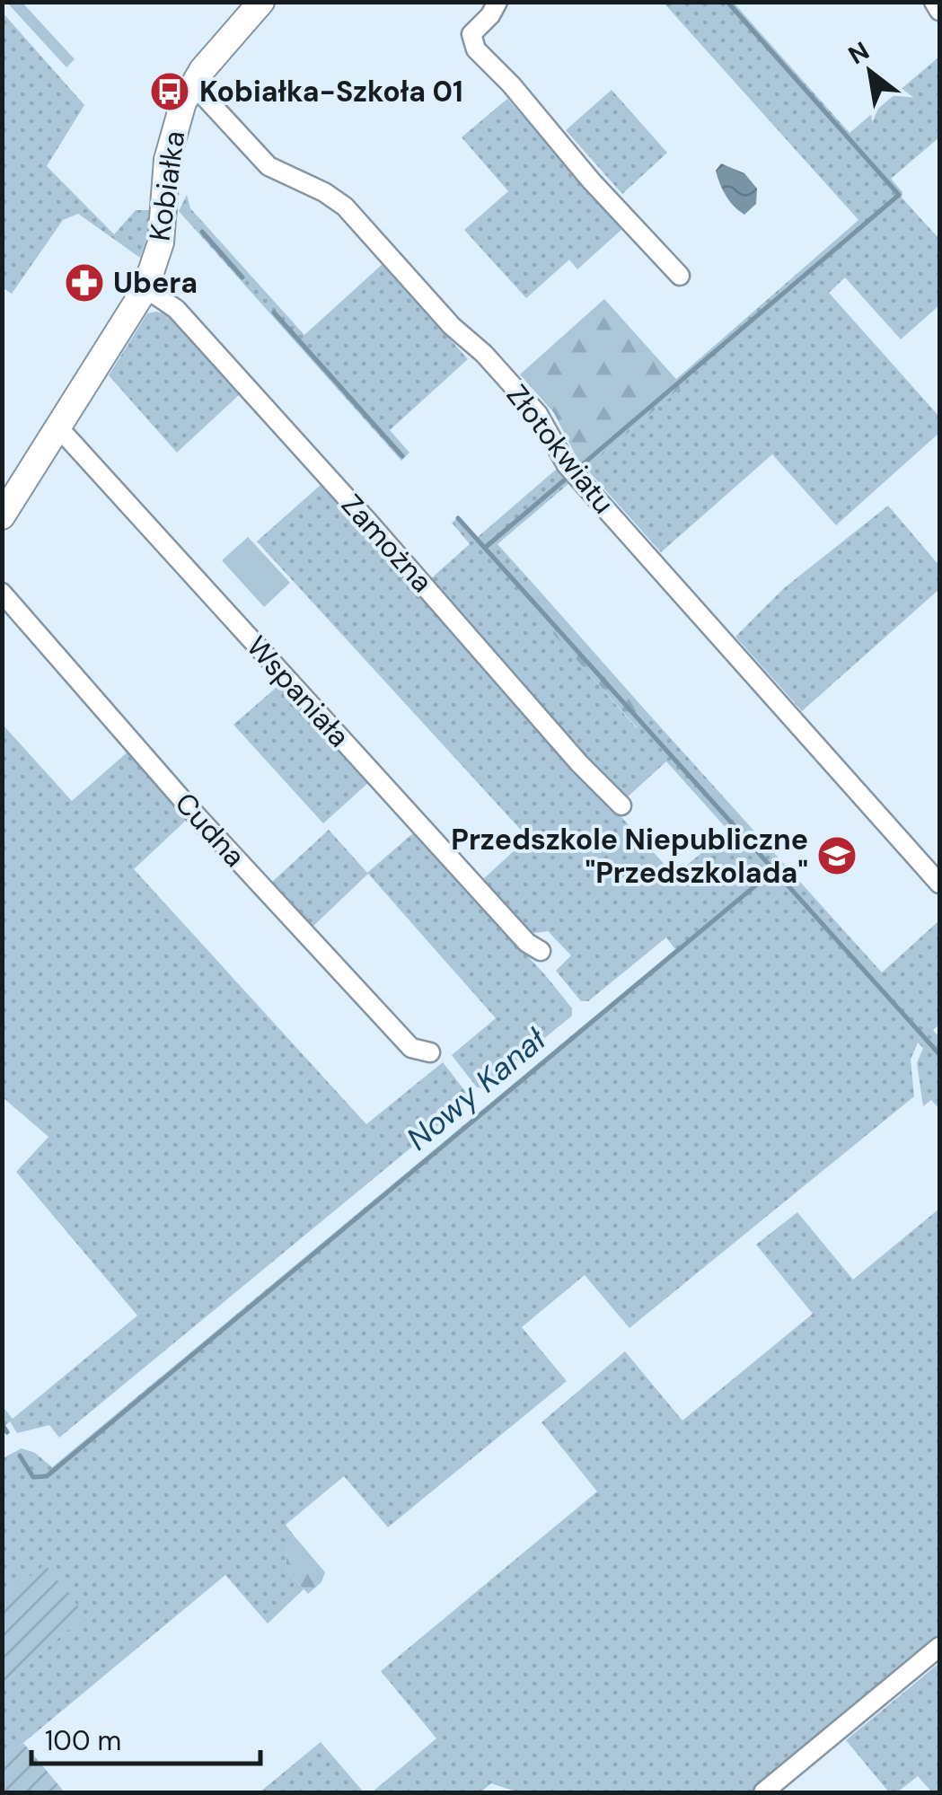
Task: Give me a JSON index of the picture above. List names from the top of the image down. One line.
{"streets":{"street":["Kobiałka","Złotokwiatu","Zamożna","Wspaniała","Cudna"]},"crossings":[["Kobiałka","Złotokwiatu"],["Kobiałka","Zamożna"],["Kobiałka","Wspaniała"]],"water":["Nowy Kanał"],"places":{"bus stop":["Kobiałka-Szkoła 01"],"pharmacy":["Ubera"],"school or university":["Przedszkole Niepubliczne \"Przedszkolada\""]},"scale_bar":"100 m","north":"top left"}
